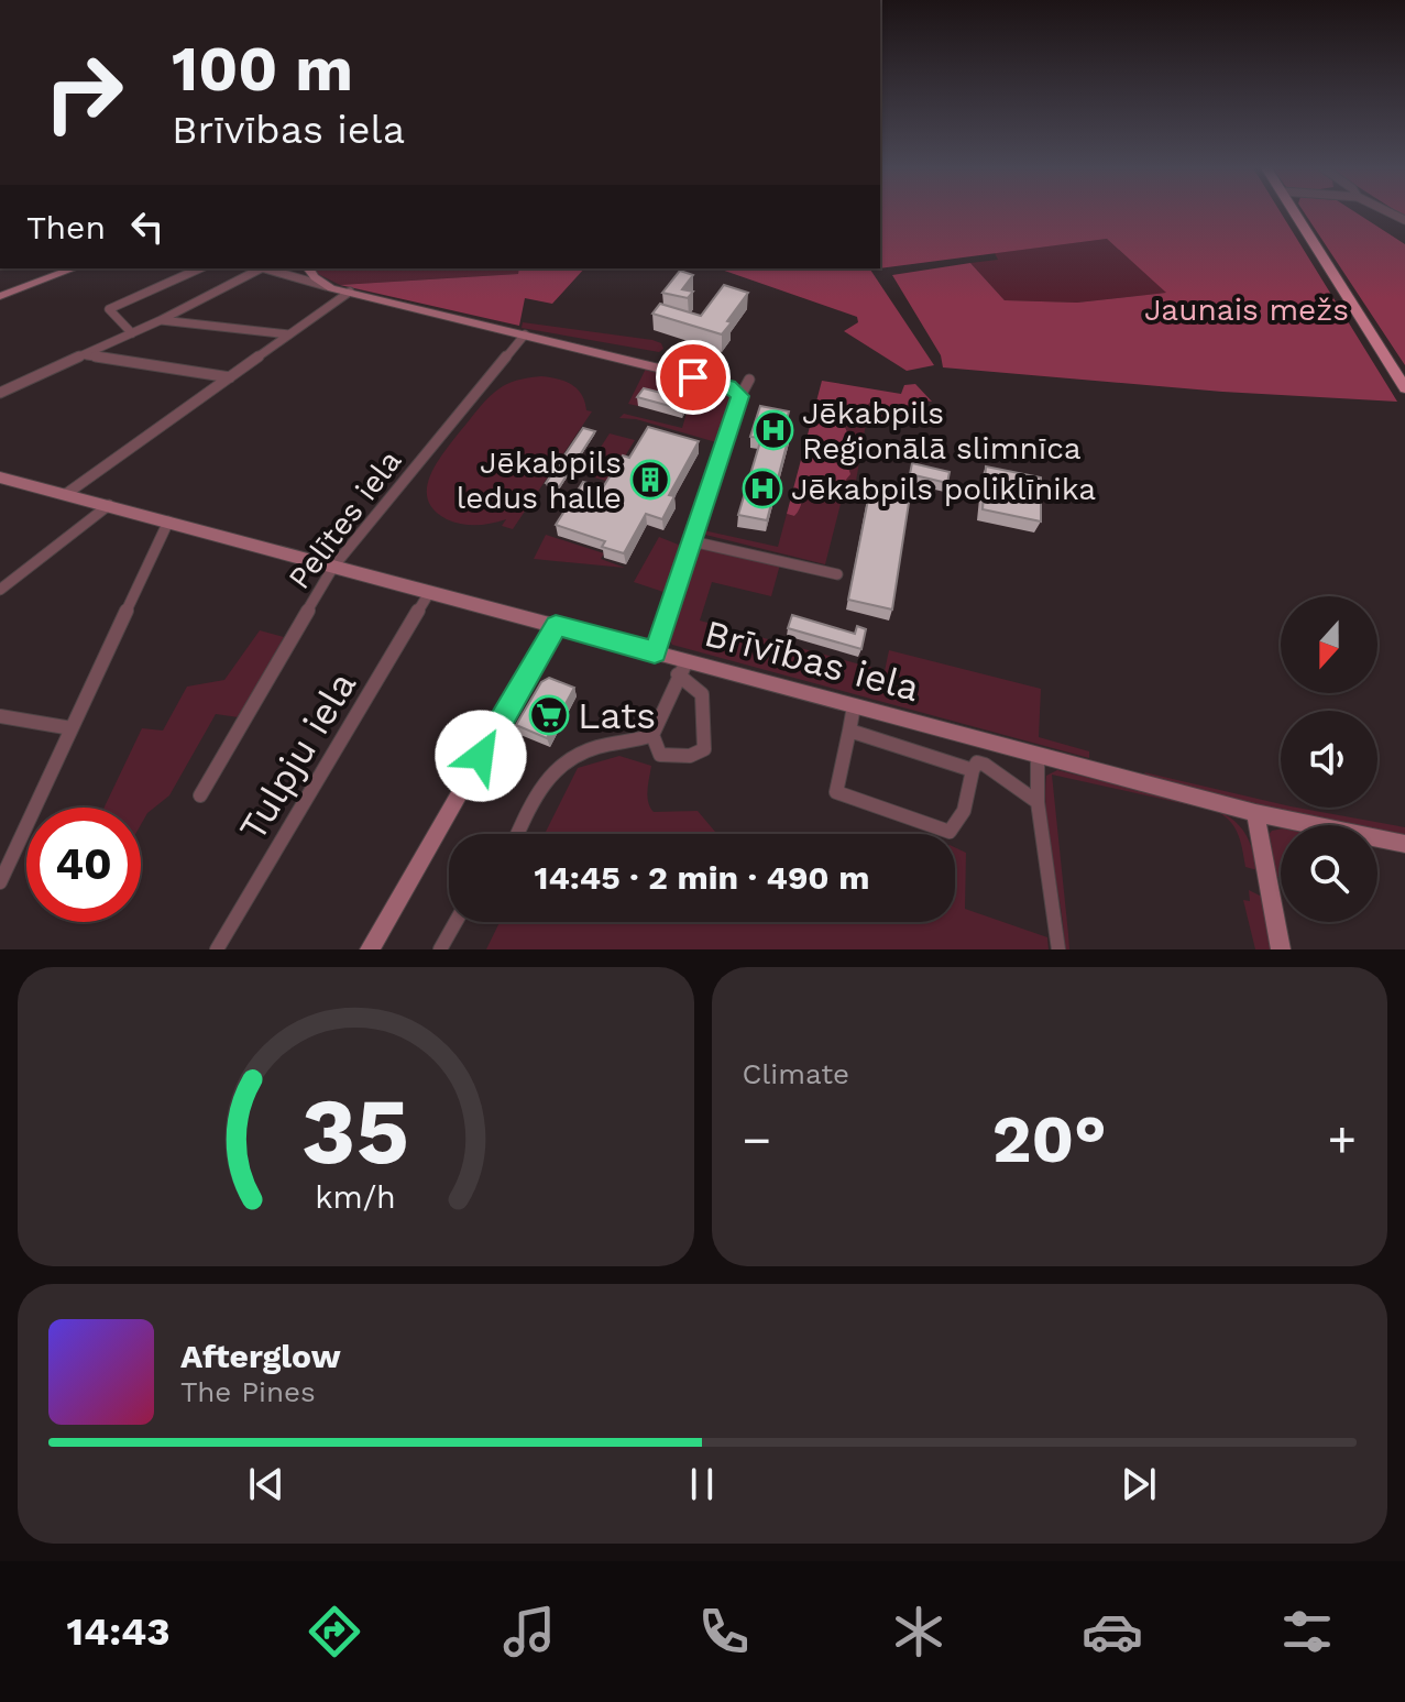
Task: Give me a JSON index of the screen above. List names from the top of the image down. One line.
{"streets":{"main road":["Brīvības iela"],"street":["Pelītes iela","Tulpju iela"]},"crossings":[["Pelītes iela","Brīvības iela"],["Brīvības iela","Tulpju iela"]],"parks":["Jaunais mežs"],"places":{"hospital":["Jēkabpils Reģionālā slimnīca","Jēkabpils poliklīnika"],"building":["Jēkabpils ledus halle"],"supermarket":["Lats"]},"north":"bottom","page":{"turn":["100 m","Brīvības iela"],"then":"Then","limit":"40","trip":"14:45 · 2 min · 490 m","tile":"Climate","heat":["−","20°","+"],"song":["Afterglow","The Pines"],"tabs":"14:43","gauge":["35","km/h"]}}
